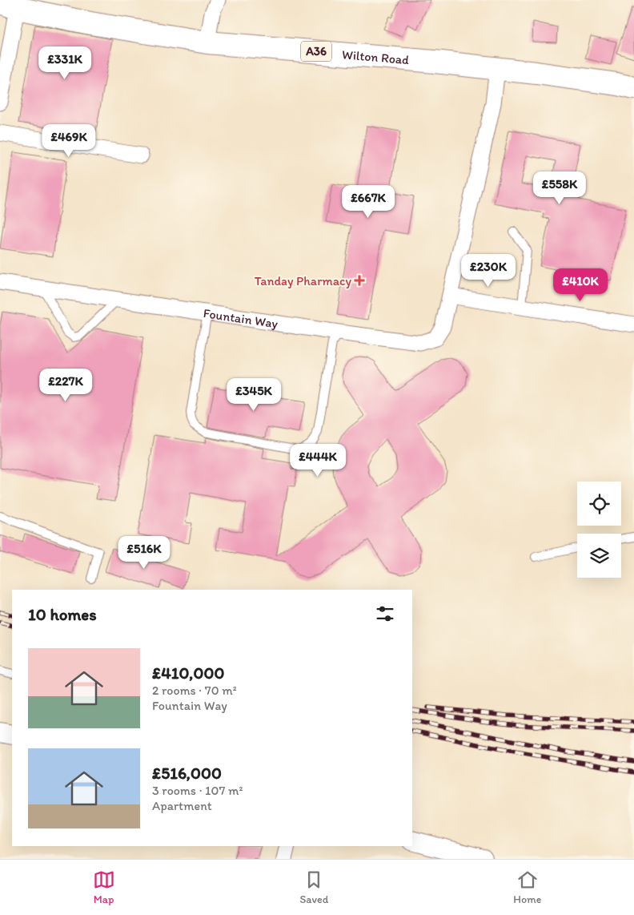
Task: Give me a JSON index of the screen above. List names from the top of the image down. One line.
{"streets":{"highway":["A36","Wilton Road"],"street":["Fountain Way"]},"crossings":[["Wilton Road","Fountain Way"]],"places":{"health":["Tanday Pharmacy"]},"page":{"price":["£331K","£469K","£558K","£667K","£230K","£410K","£227K","£345K","£444K","£516K"],"heading":"10 homes","list":[{"name":"£410,000","note":"2 rooms · 70 m² · Fountain Way"},{"name":"£516,000","note":"3 rooms · 107 m² · Apartment"}],"tabs":["Map","Saved","Home"]}}
